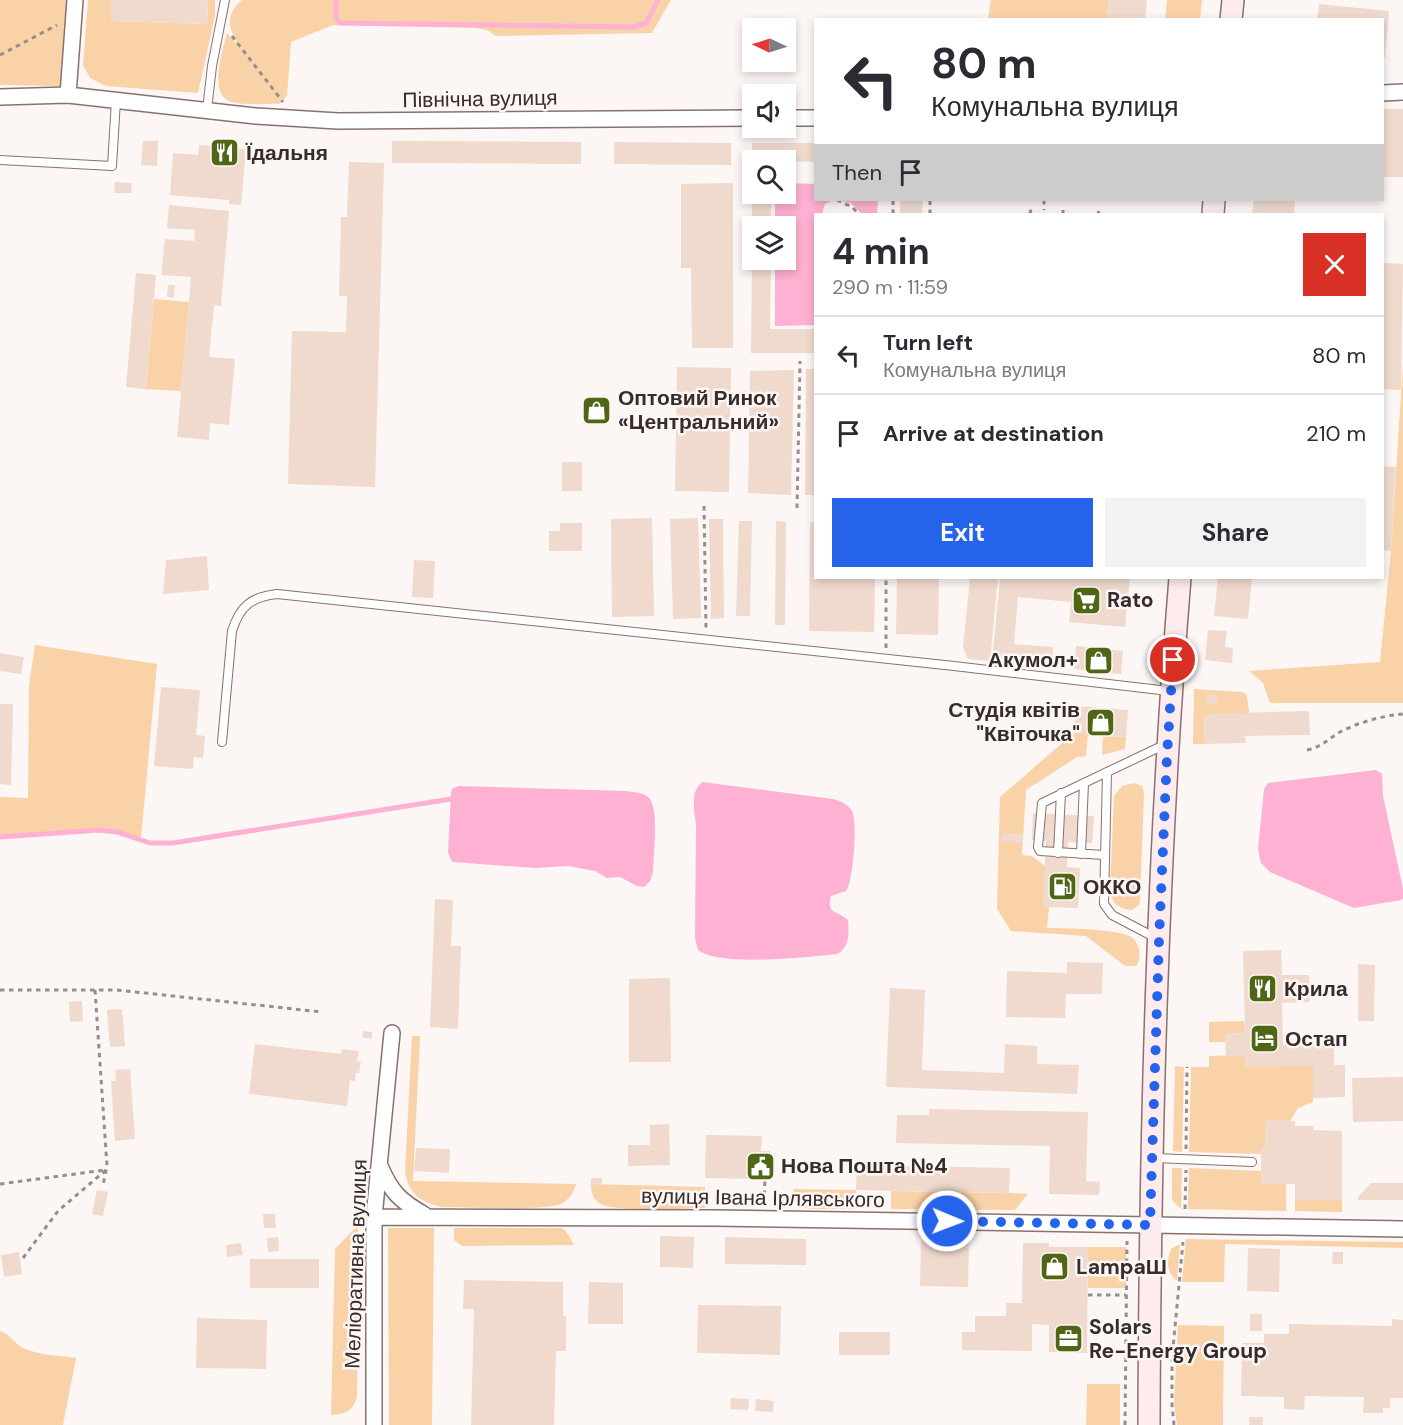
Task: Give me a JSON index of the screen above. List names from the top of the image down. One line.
{"streets":{"street":["Північна вулиця","вулиця Івана Ірлявського","Меліоративна вулиця"]},"crossings":[["вулиця Івана Ірлявського","Меліоративна вулиця"]],"places":{"restaurant":["Їдальня","Крила"],"shop":["Оптовий Ринок «Центральний»","Акумол+","Студія квітів \"Квіточка\"","LampaШ"],"supermarket":["Rato"],"fuel station":["ОККО"],"hotel":["Остап"],"public building":["Нова Пошта №4"],"office":["Solars Re-Energy Group"]},"north":"left","page":{"turn":["80 m","Комунальна вулиця"],"then":"Then","heading":["4 min","290 m · 11:59"],"list":[{"name":"Turn left","note":"Комунальна вулиця","value":"80 m"},{"name":"Arrive at destination","value":"210 m"}],"buttons":["Exit","Share"]}}
